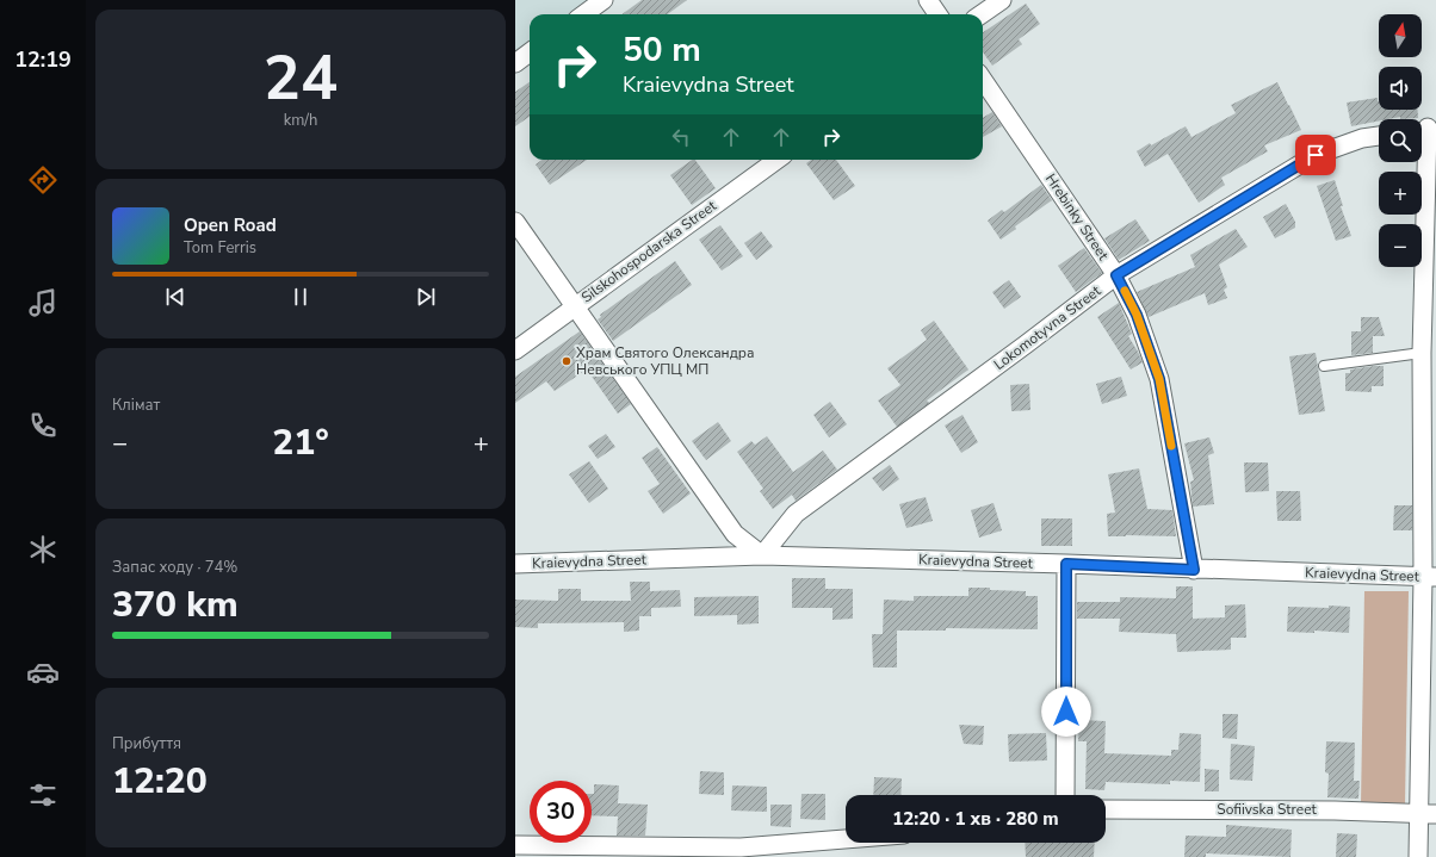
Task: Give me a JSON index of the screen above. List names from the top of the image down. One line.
{"streets":{"street":["Hrebinky Street","Silskohospodarska Street","Lokomotyvna Street","Kraievydna Street","Sofiivska Street"]},"crossings":[["Hrebinky Street","Lokomotyvna Street"],["Hrebinky Street","Kraievydna Street"],["Lokomotyvna Street","Kraievydna Street"]],"places":["Храм Святого Олександра Невського УПЦ МП"],"north":"top","page":{"tabs":"12:19","tile":[["24","km/h"],"Клімат",["Запас ходу · 74%","370 km"],["Прибуття","12:20"]],"map_buttons":["+","−"],"turn":["50 m","Kraievydna Street"],"song":["Open Road","Tom Ferris"],"heat":["−","21°","+"],"limit":"30","trip":"12:20 · 1 хв · 280 m"}}
